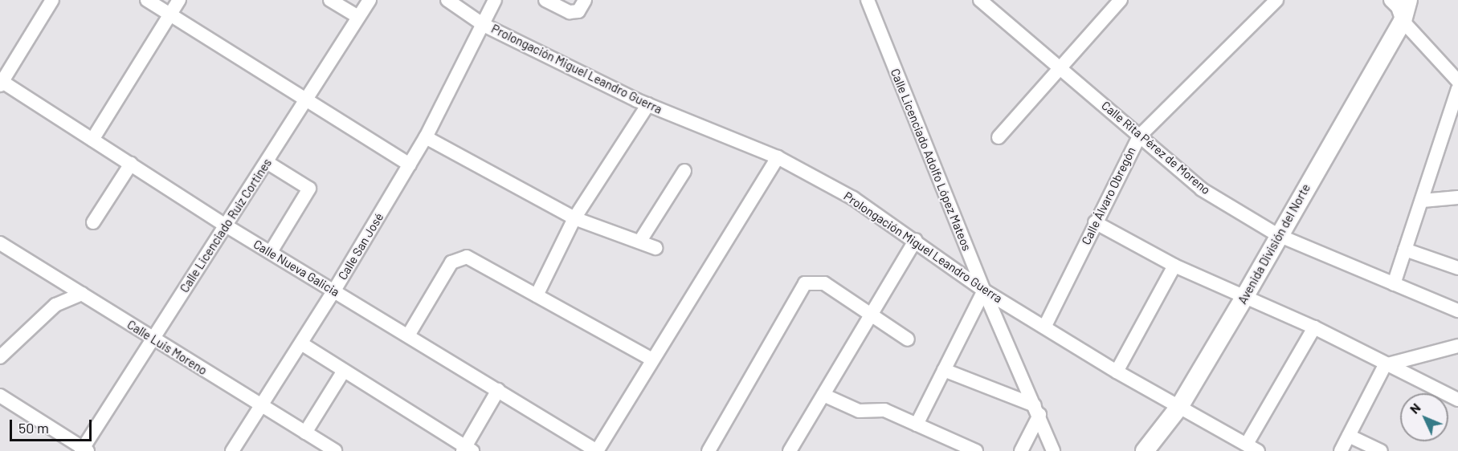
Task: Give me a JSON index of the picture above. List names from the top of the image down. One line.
{"streets":{"street":["Prolongación Miguel Leandro Guerra","Calle Rita Pérez de Moreno","Calle Licenciado Adolfo López Mateos","Calle Álvaro Obregón","Calle Licenciado Ruiz Cortines","Avenida División del Norte","Calle San José","Calle Nueva Galicia","Calle Luis Moreno"]},"crossings":[["Prolongación Miguel Leandro Guerra","Calle Licenciado Adolfo López Mateos"],["Prolongación Miguel Leandro Guerra","Calle Álvaro Obregón"],["Prolongación Miguel Leandro Guerra","Avenida División del Norte"],["Prolongación Miguel Leandro Guerra","Calle San José"],["Calle Rita Pérez de Moreno","Calle Álvaro Obregón"],["Calle Rita Pérez de Moreno","Avenida División del Norte"],["Calle Licenciado Ruiz Cortines","Calle Nueva Galicia"],["Calle Licenciado Ruiz Cortines","Calle Luis Moreno"],["Calle San José","Calle Nueva Galicia"],["Calle San José","Calle Luis Moreno"]],"scale_bar":"50 m","north":"top left"}
